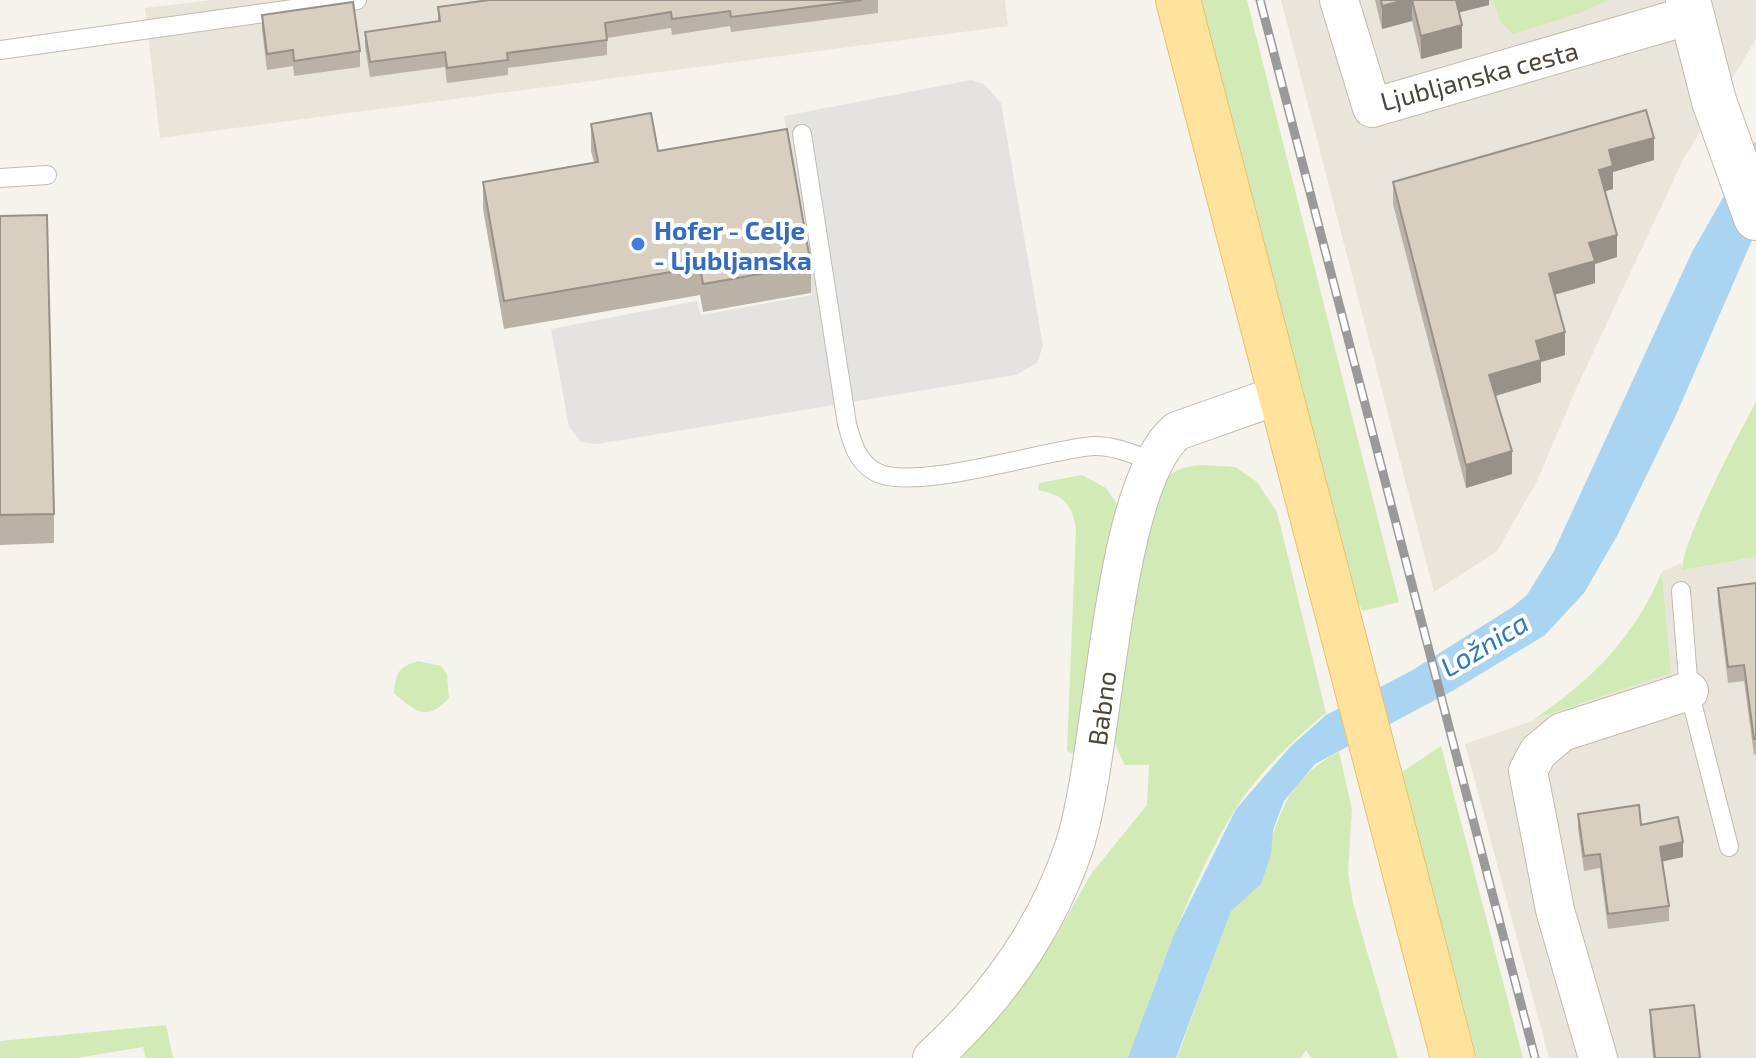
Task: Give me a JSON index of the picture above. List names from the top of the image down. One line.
{"streets":{"street":["Ljubljanska cesta","Babno"]},"water":["Ložnica"],"places":["Hofer - Celje - Ljubljanska"]}
